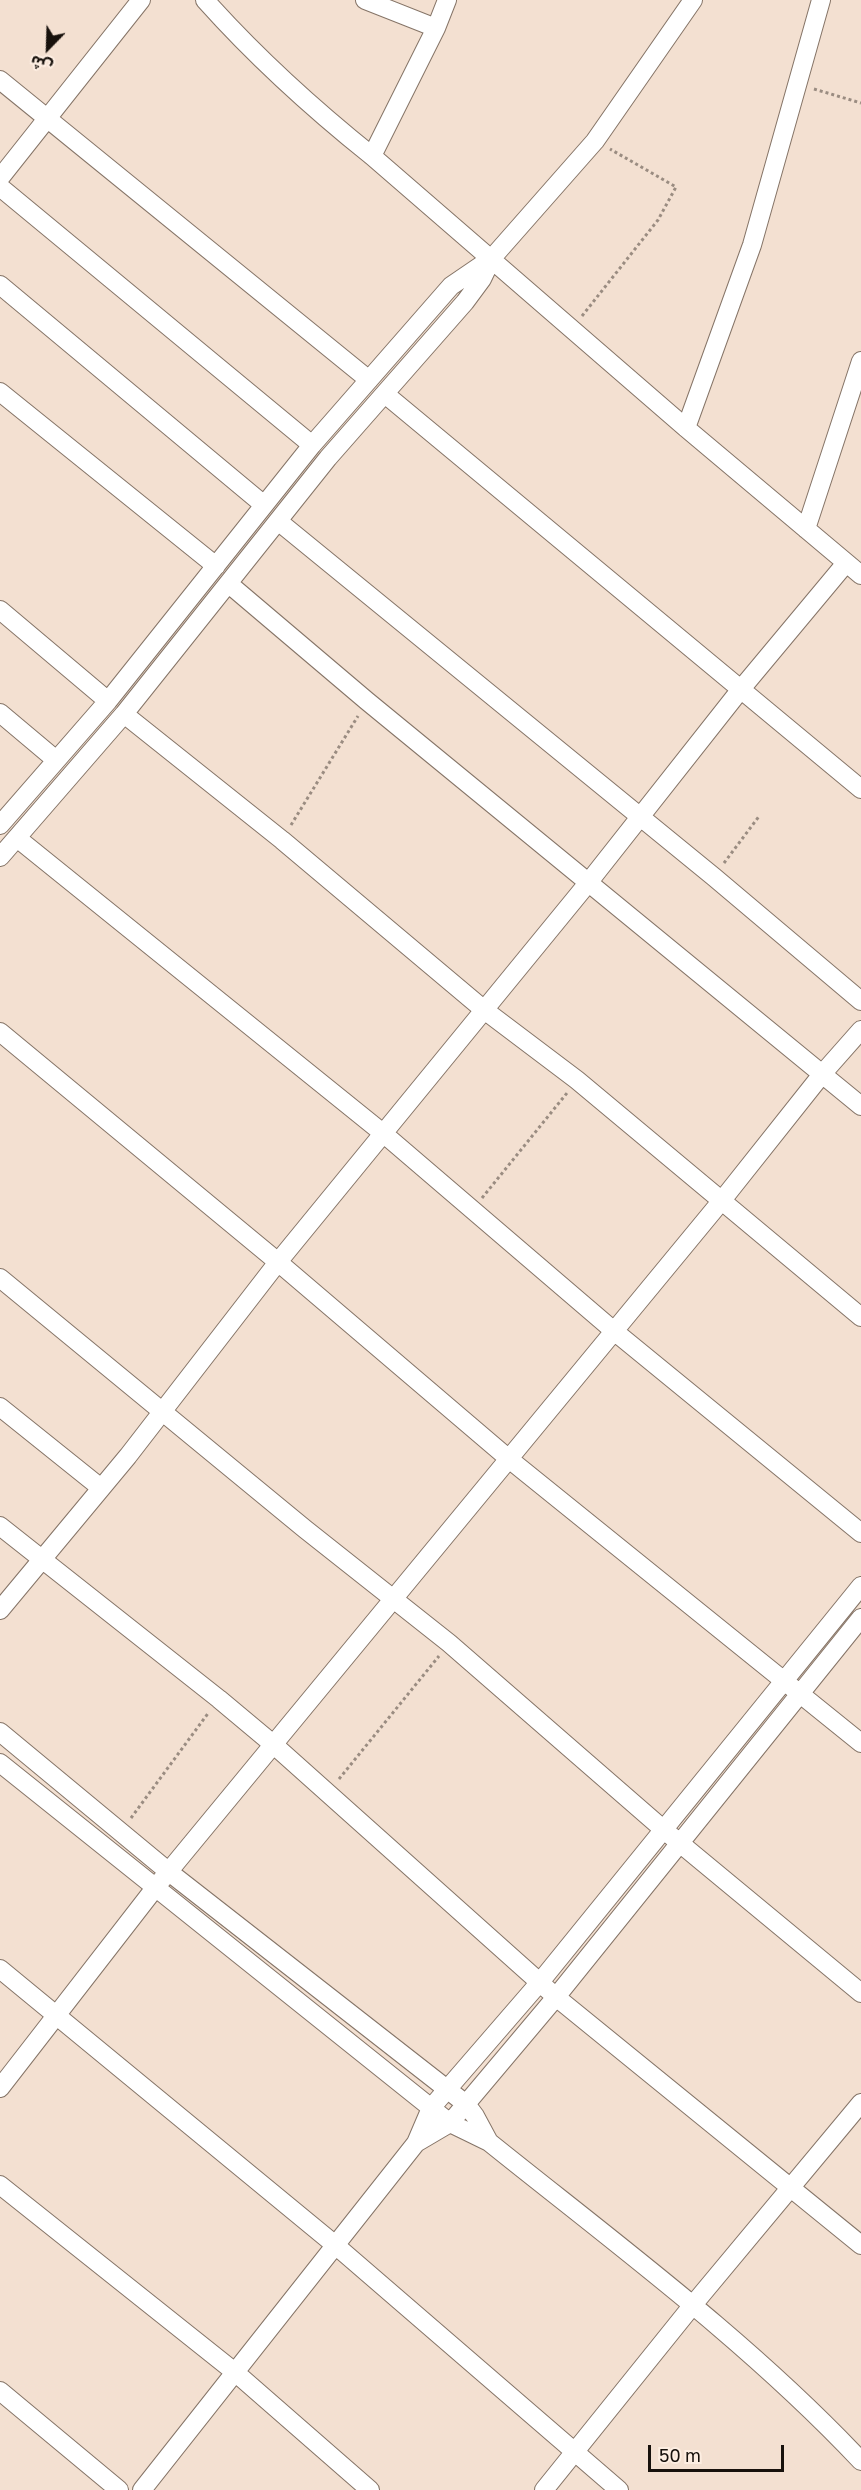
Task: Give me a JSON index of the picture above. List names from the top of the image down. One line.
{"scale_bar":"50 m","north":"bottom left"}
